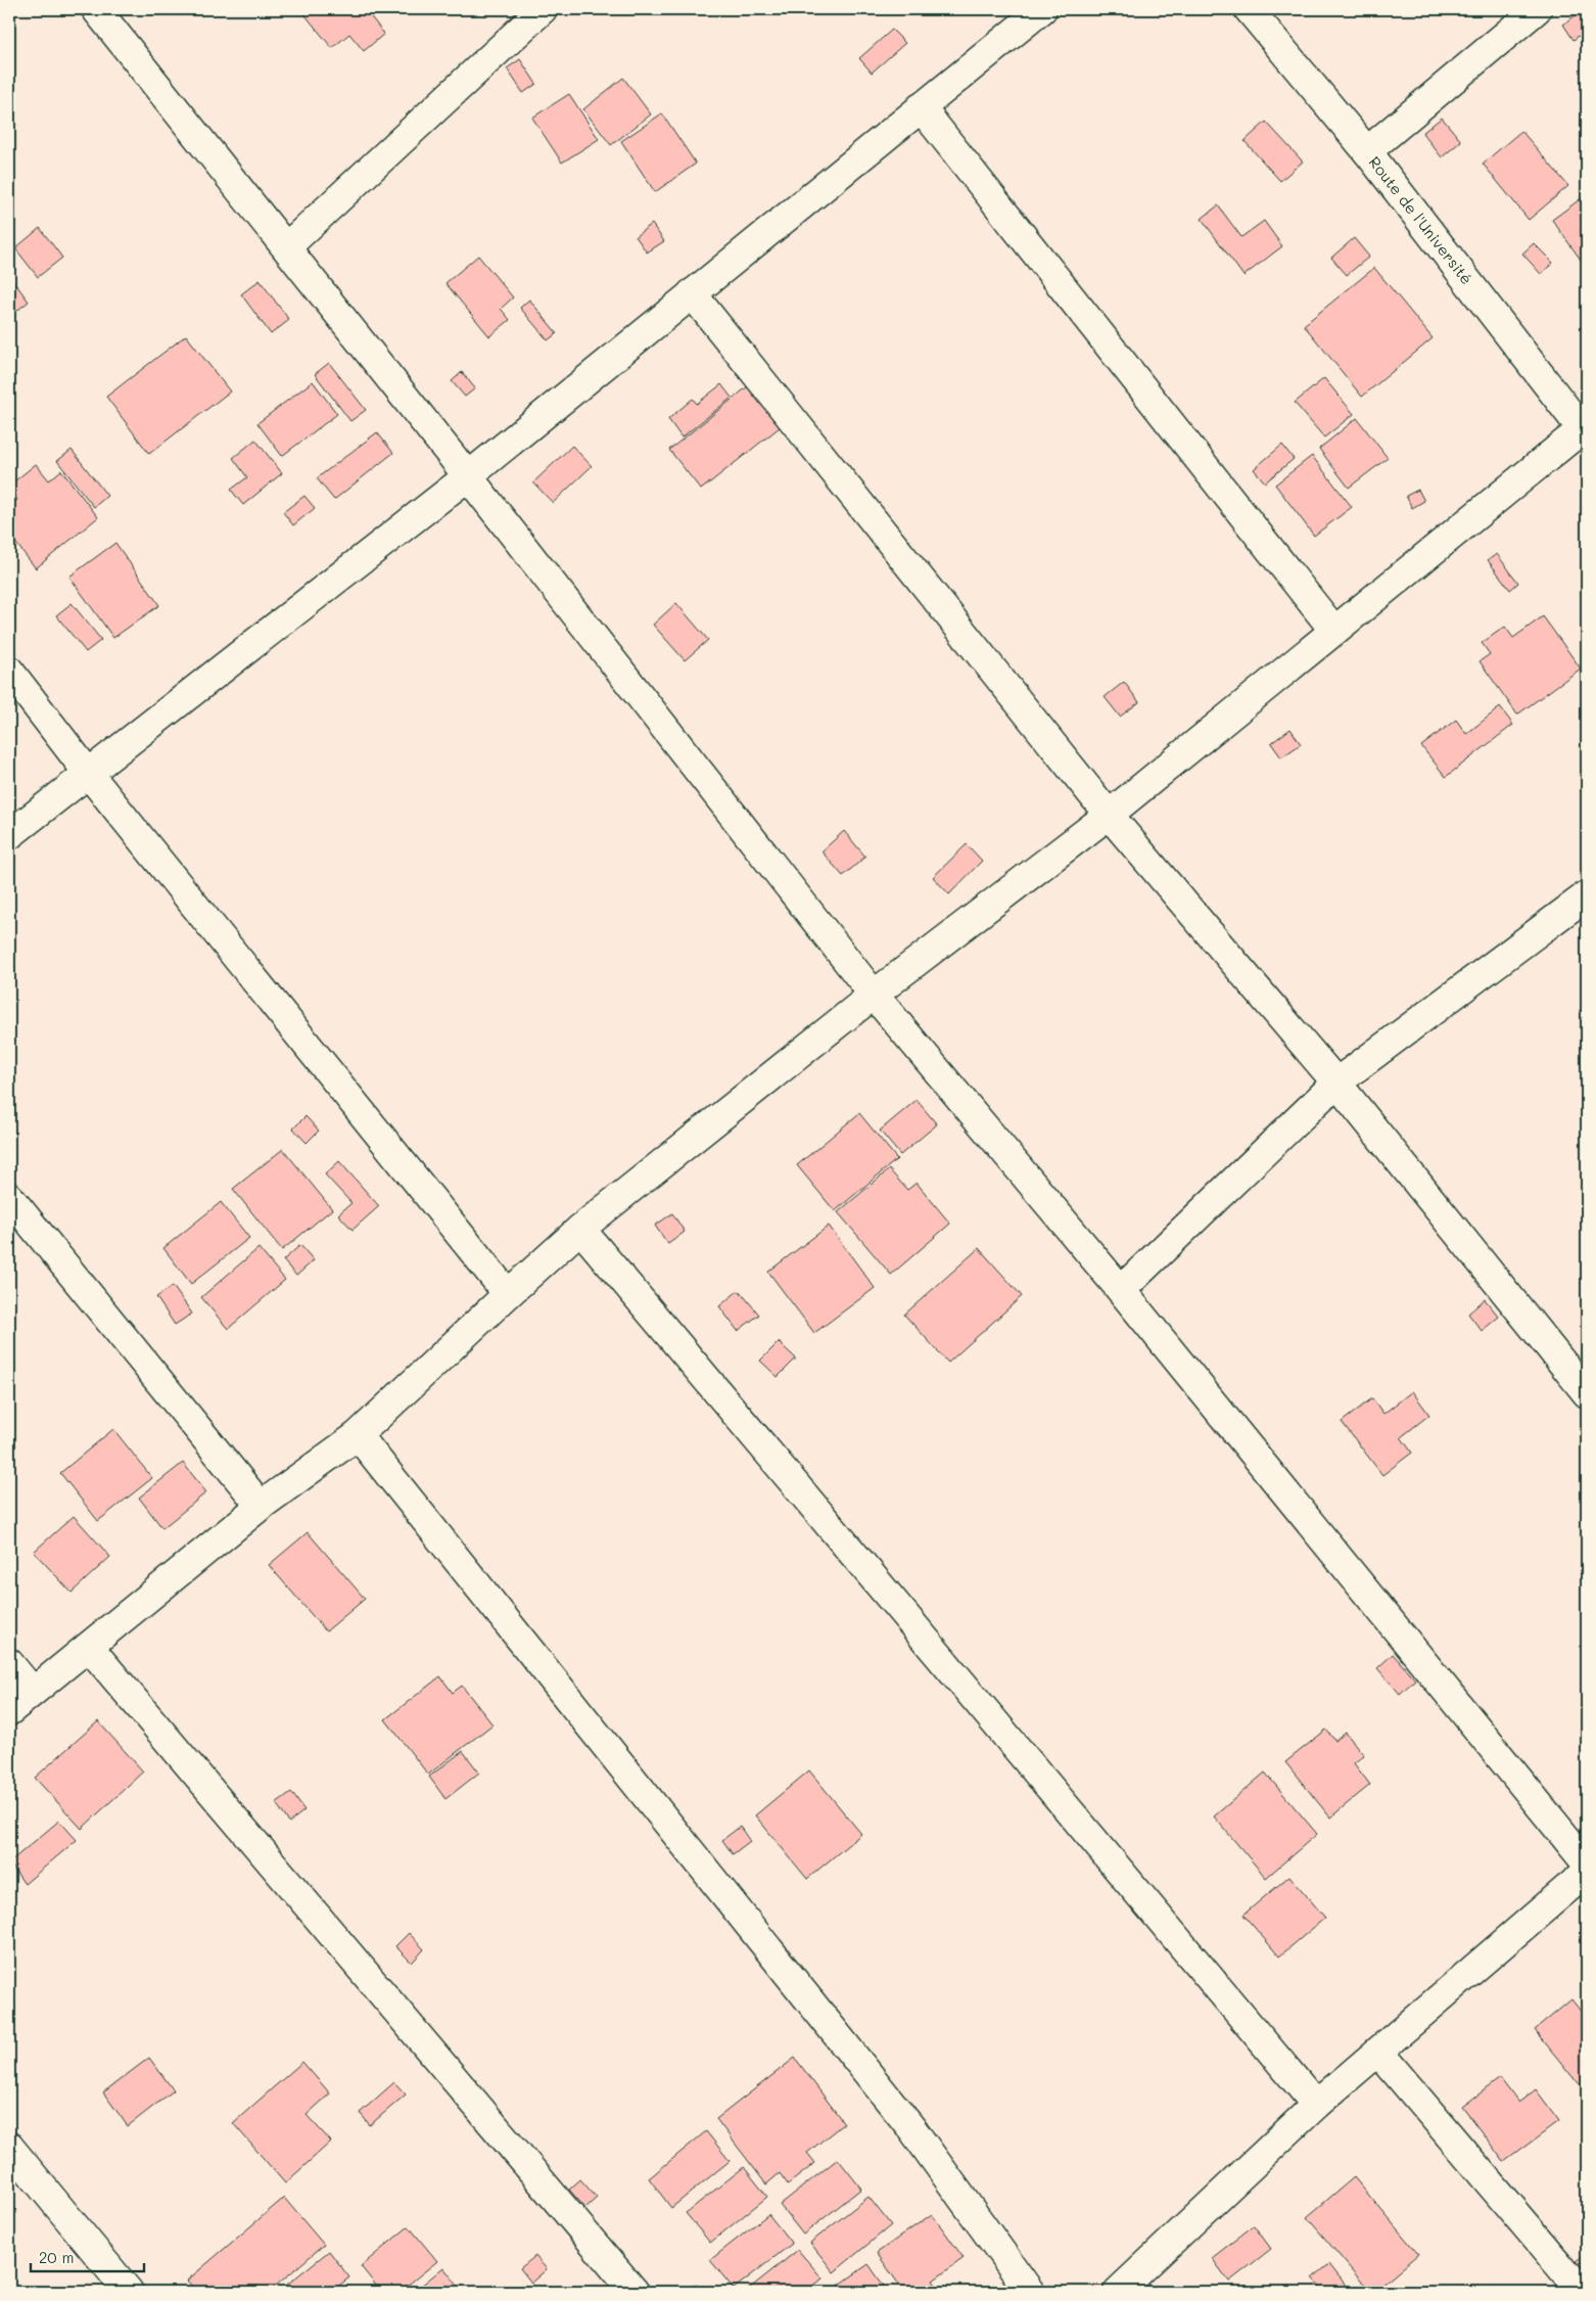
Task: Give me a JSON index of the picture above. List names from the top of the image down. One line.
{"streets":{"street":["Route de l'Université"]},"scale_bar":"20 m"}
